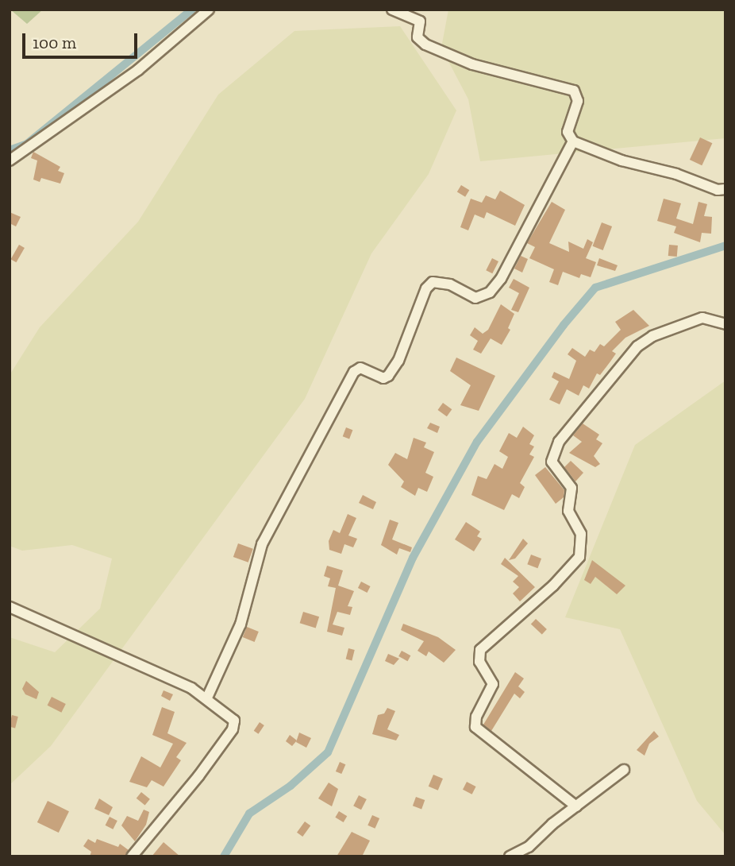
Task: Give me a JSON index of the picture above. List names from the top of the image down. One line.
{"scale_bar":"100 m"}
